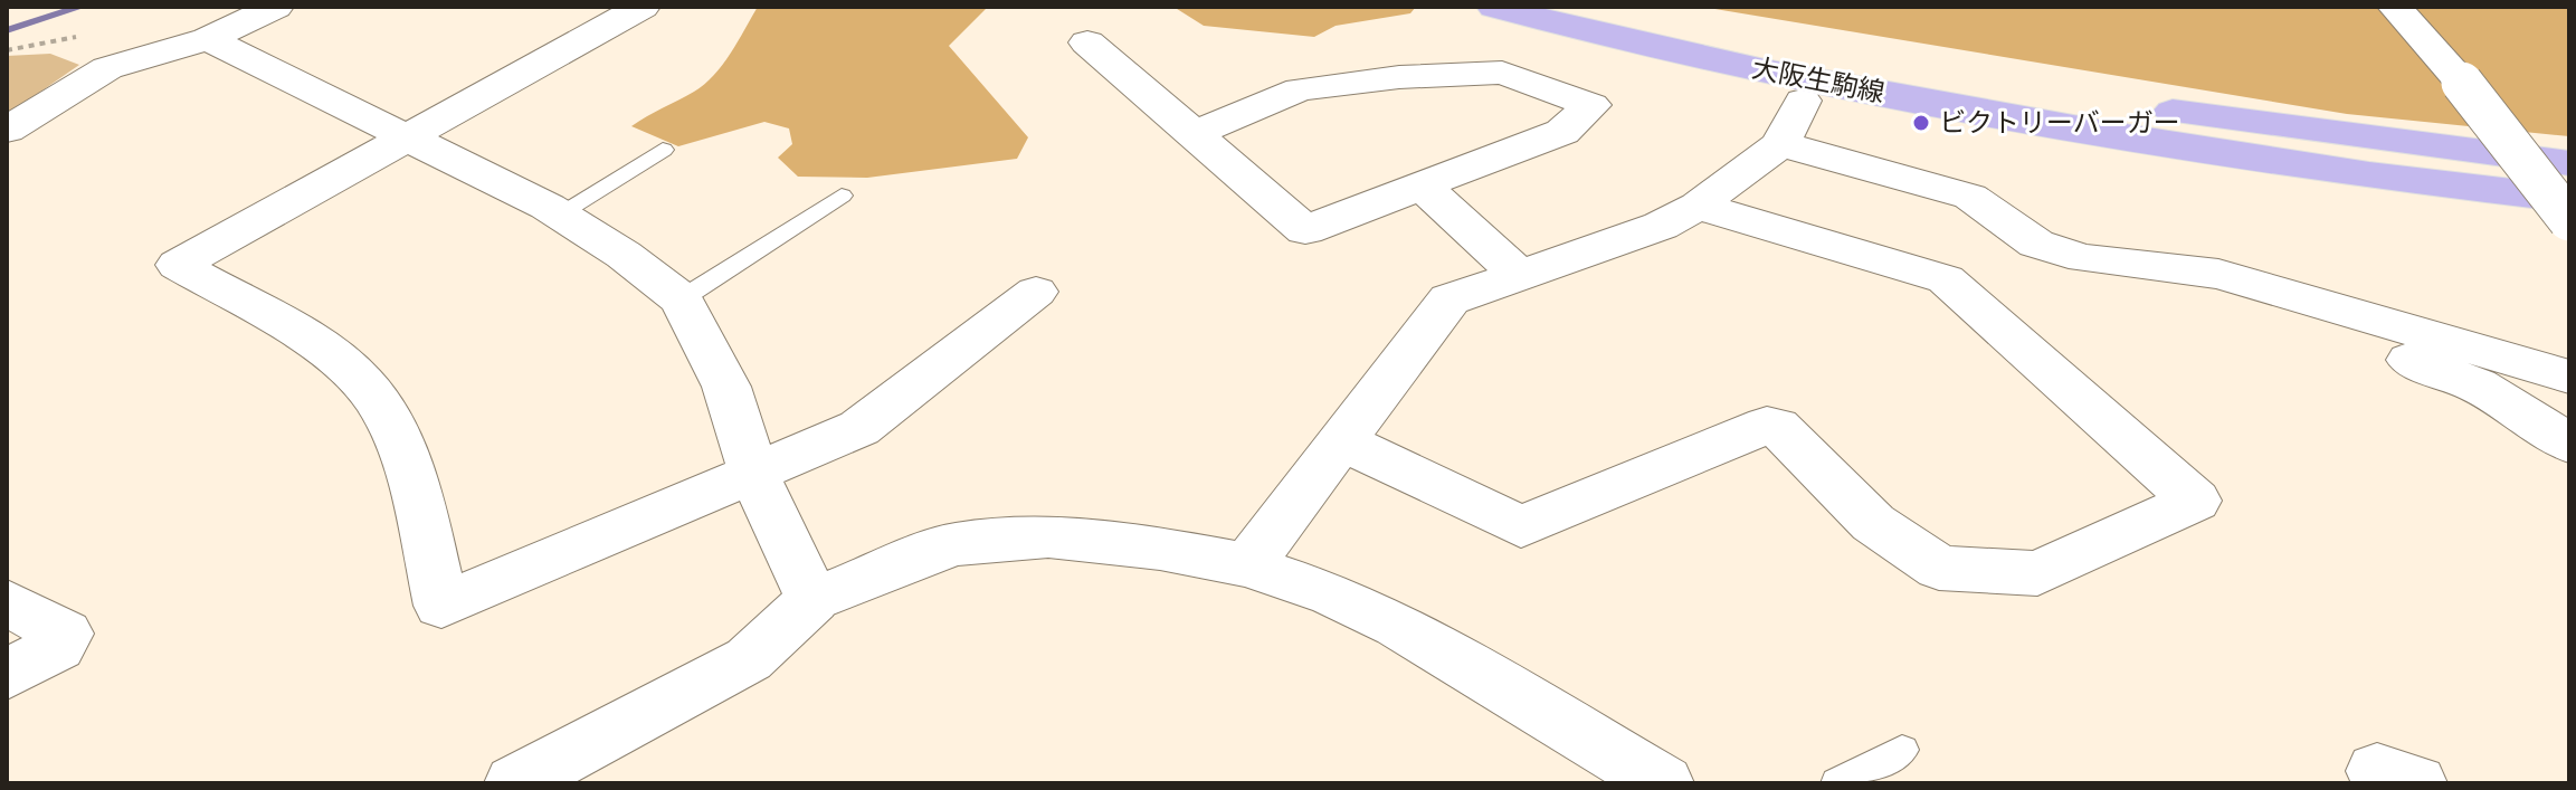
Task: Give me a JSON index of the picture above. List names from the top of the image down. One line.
{"streets":{"main road":["大阪生駒線"]},"places":["ビクトリーバーガー"]}
